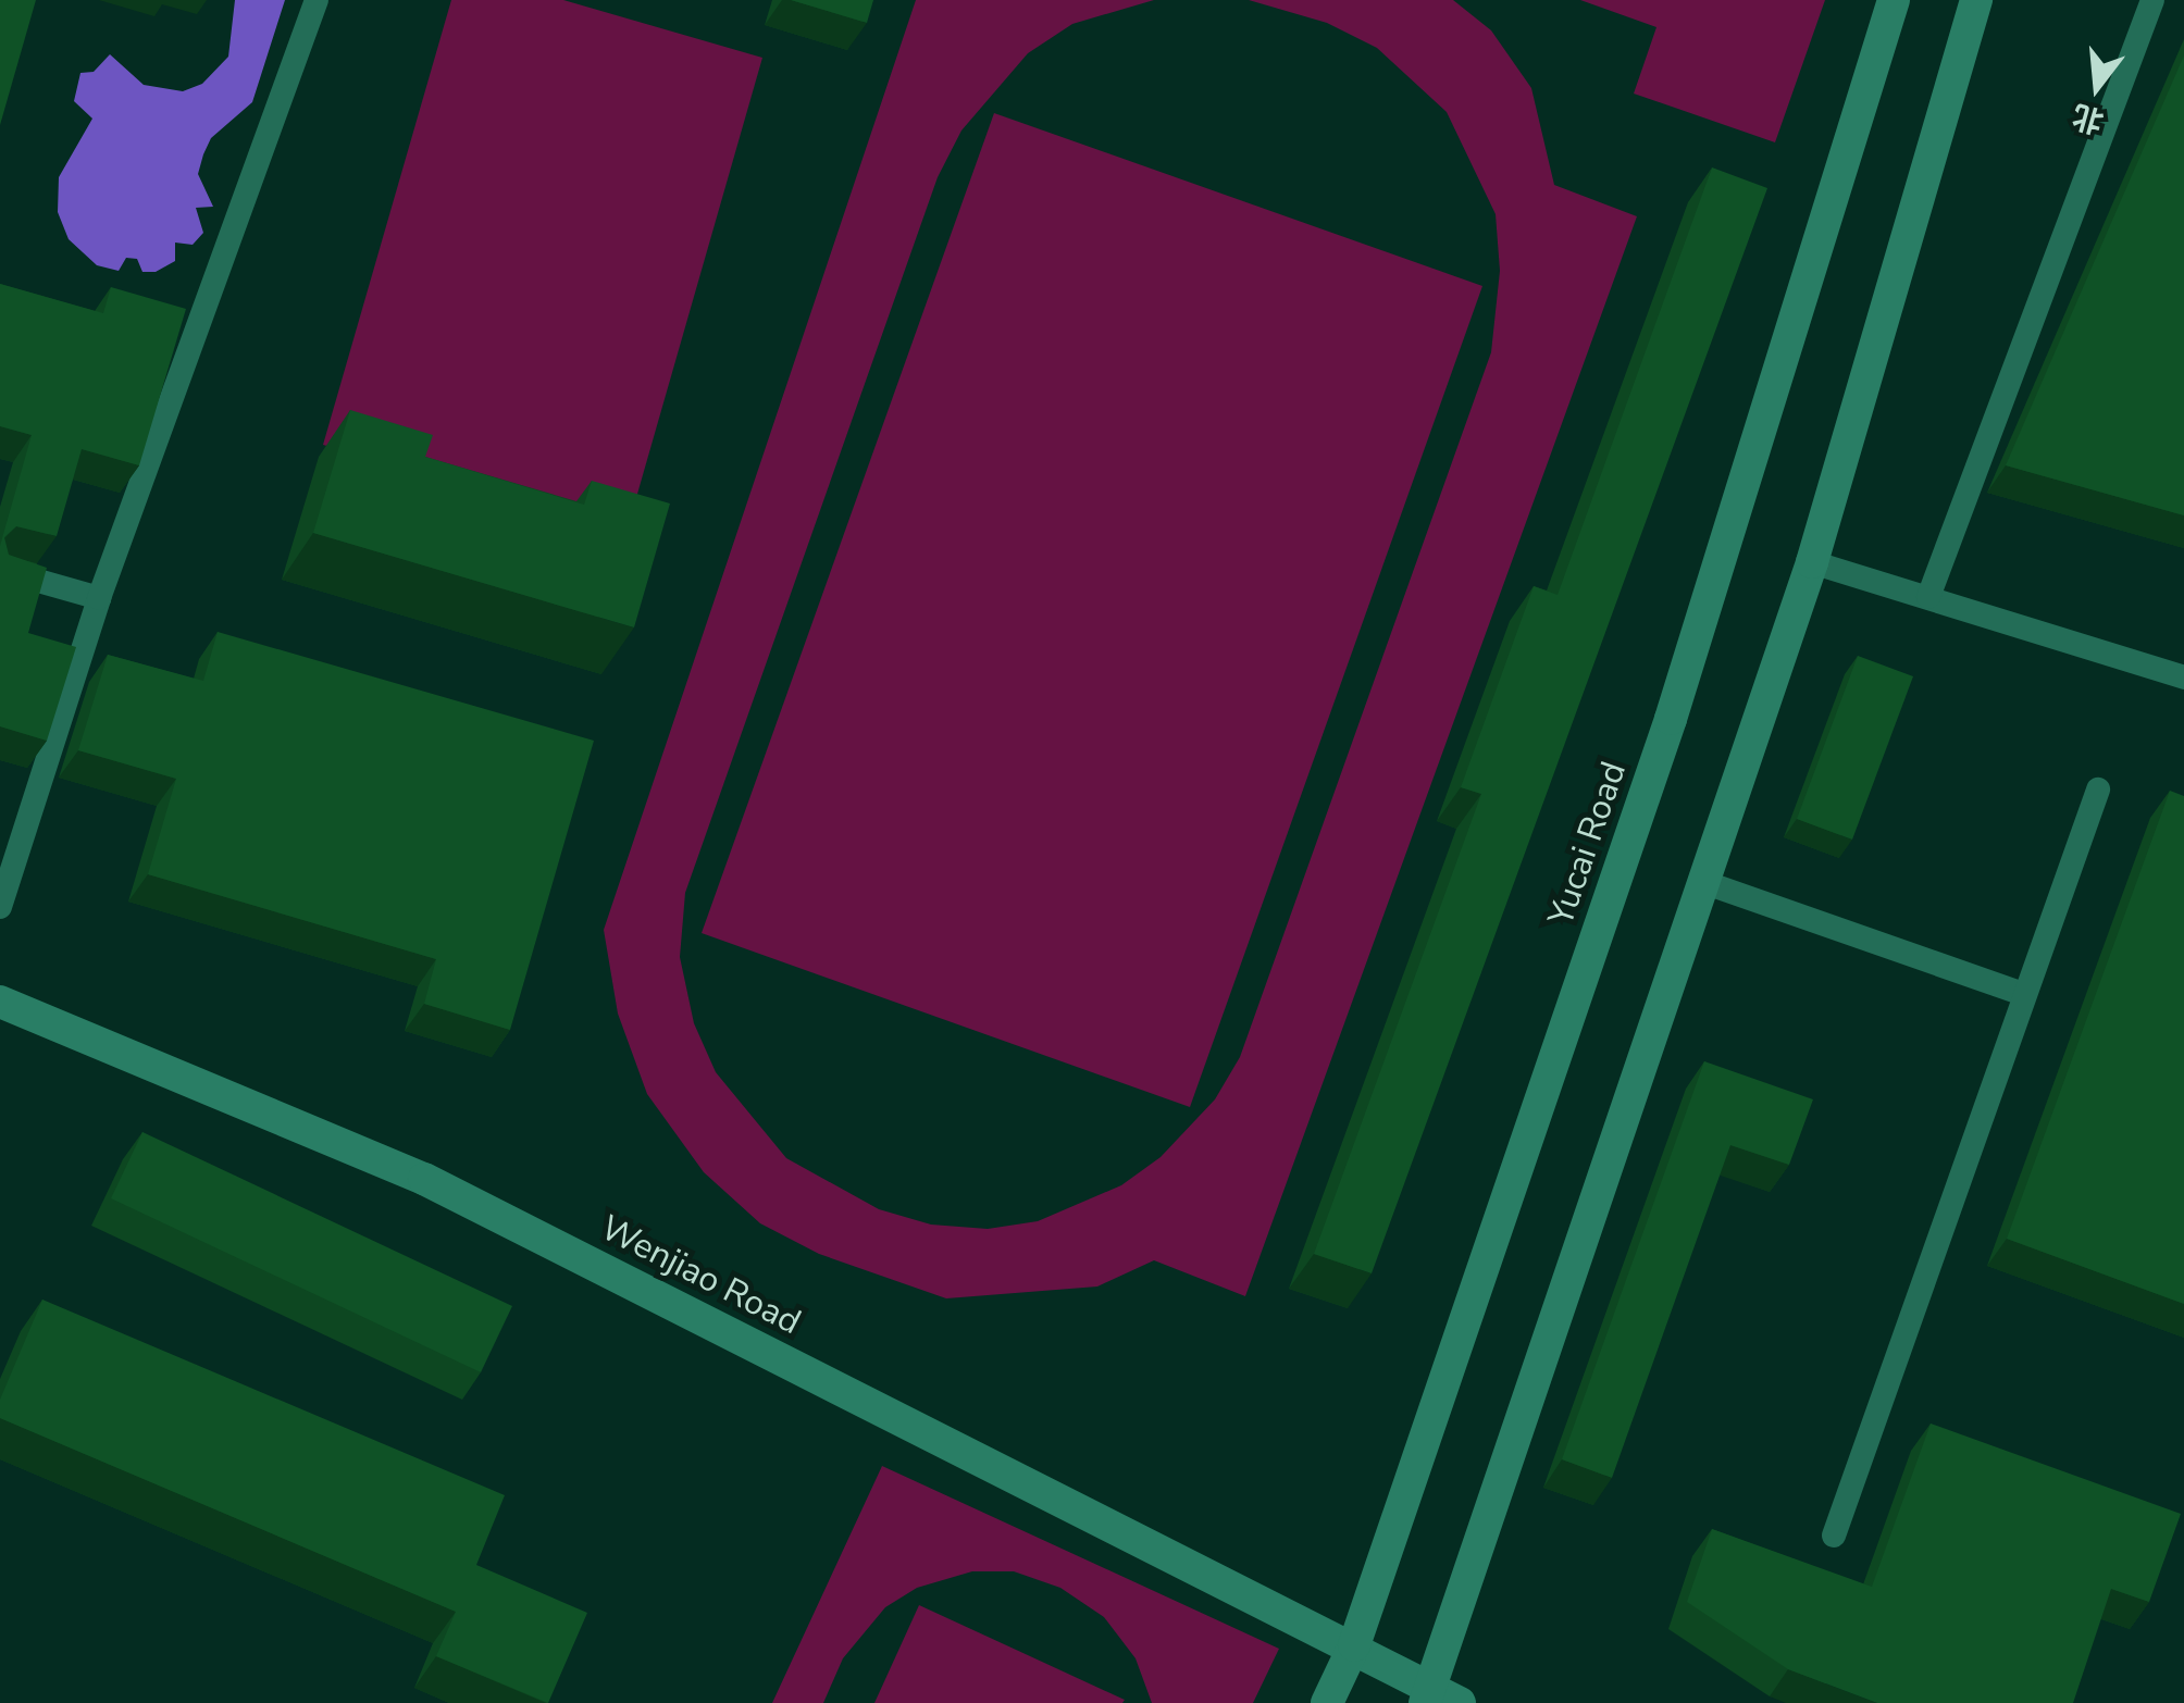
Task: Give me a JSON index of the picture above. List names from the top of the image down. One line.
{"streets":{"main road":["Yucai Road","Wenjiao Road"]},"crossings":[["Yucai Road","Wenjiao Road"]],"north":"bottom"}
